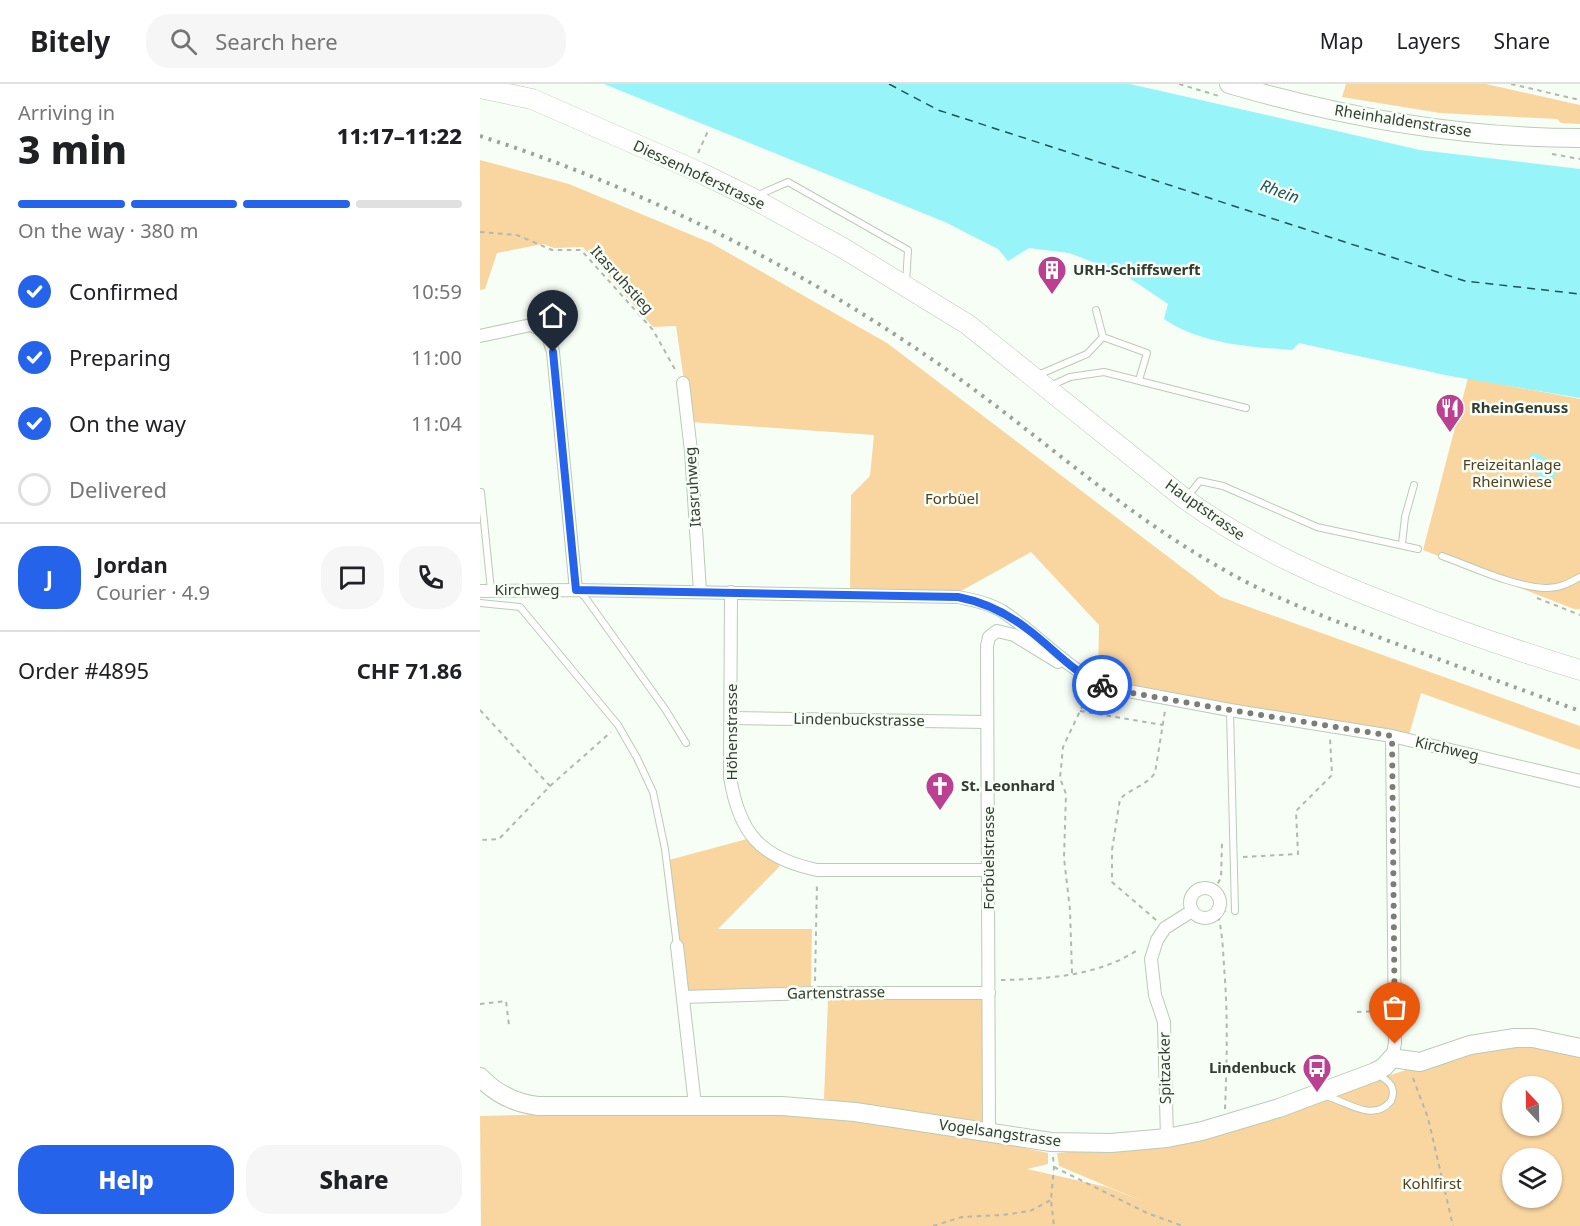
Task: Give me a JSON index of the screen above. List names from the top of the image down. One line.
{"streets":{"main road":["Diessenhoferstrasse","Hauptstrasse"],"street":["Rheinhaldenstrasse","Itasruhweg","Kirchweg","Lindenbuckstrasse","Höhenstrasse","Forbüelstrasse","Gartenstrasse","Spitzacker","Vogelsangstrasse"],"path":["Itasruhstieg"]},"crossings":[["Diessenhoferstrasse","Hauptstrasse"],["Itasruhstieg","Itasruhweg"],["Itasruhweg","Kirchweg"],["Kirchweg","Höhenstrasse"],["Kirchweg","Forbüelstrasse"],["Lindenbuckstrasse","Höhenstrasse"],["Lindenbuckstrasse","Forbüelstrasse"],["Höhenstrasse","Forbüelstrasse"],["Forbüelstrasse","Gartenstrasse"],["Forbüelstrasse","Vogelsangstrasse"],["Spitzacker","Vogelsangstrasse"]],"water":["Rhein"],"parks":["Freizeitanlage Rheinwiese","Forbüel","Kohlfirst"],"places":{"building":["URH-Schiffswerft"],"restaurant":["RheinGenuss"],"church":["St. Leonhard"],"bus stop":["Lindenbuck"]},"north":"top","page":{"header":"Bitely","search":"Search here","nav":["Map","Layers","Share"],"heading":["3 min","Arriving in","11:17–11:22"],"panel":["Jordan","Courier · 4.9","Order #4895","CHF 71.86"],"bar":"On the way · 380 m","list":[["Confirmed","10:59"],["Preparing","11:00"],["On the way","11:04"],"Delivered"],"round":"J","buttons":["Help","Share"]}}
